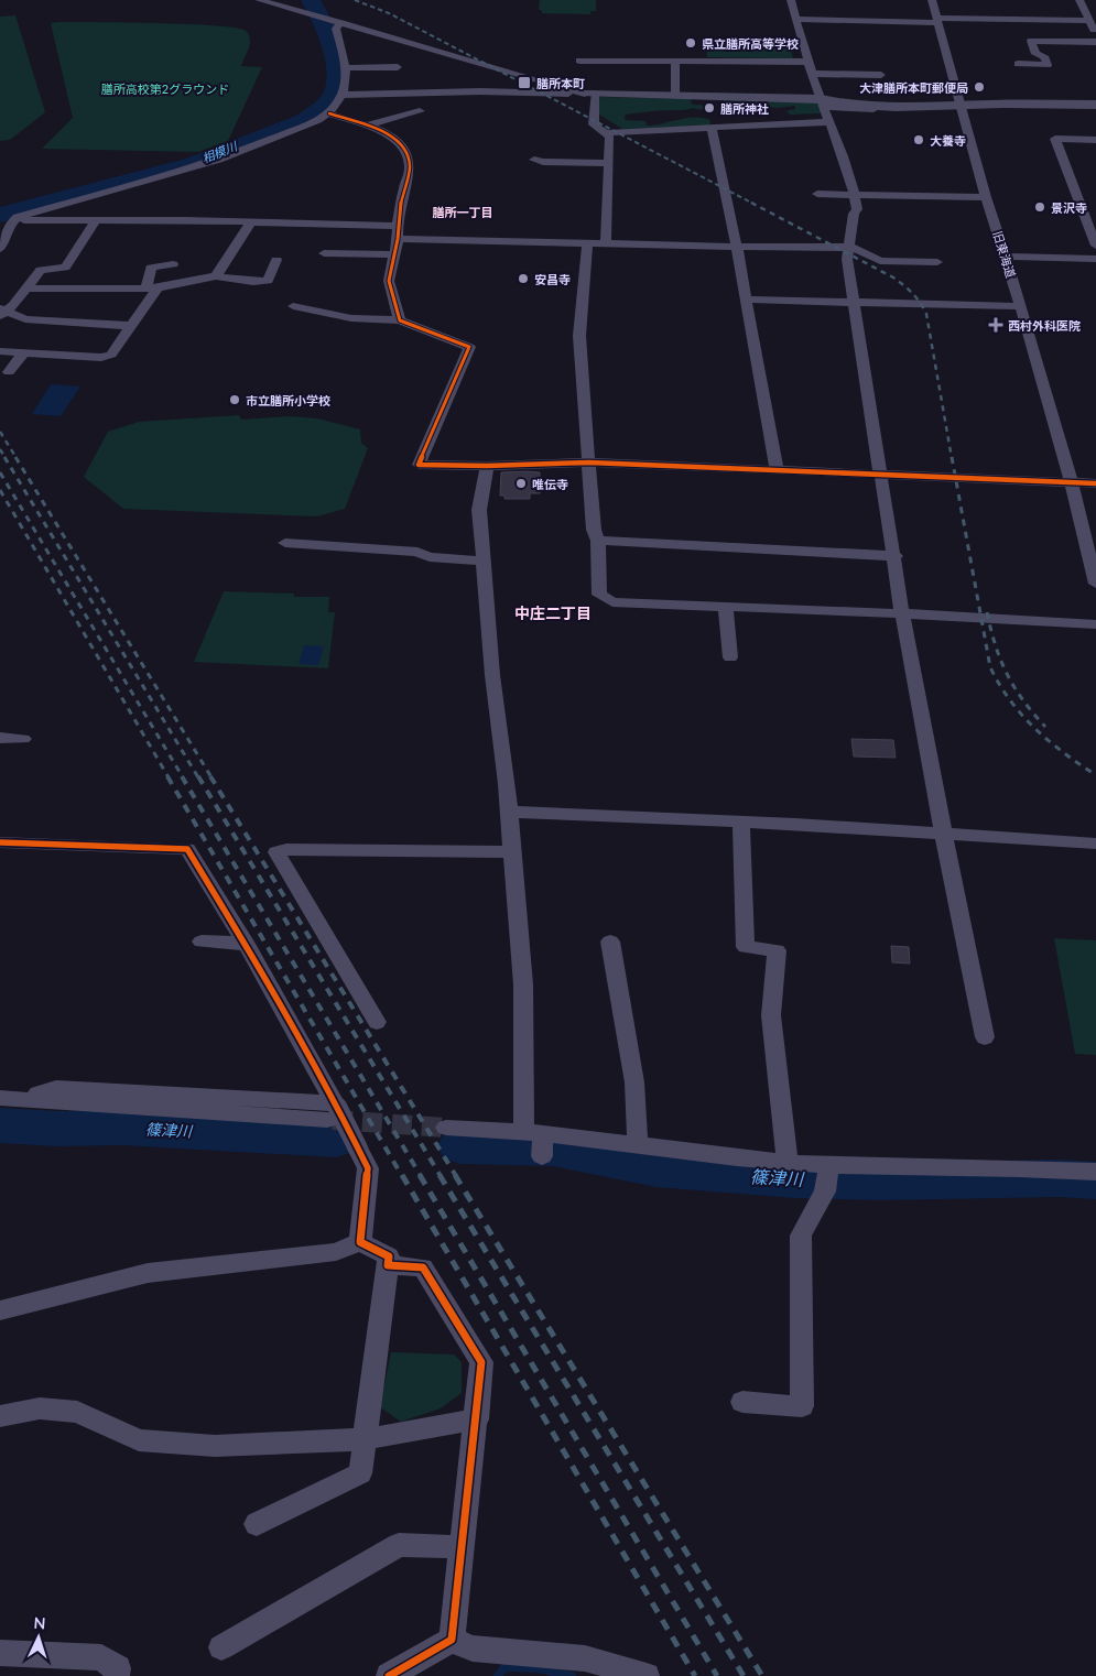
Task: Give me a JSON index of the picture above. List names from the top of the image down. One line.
{"streets":{"street":["旧東海道"]},"districts":["膳所一丁目","中庄二丁目"],"water":["相模川","篠津川"],"parks":["膳所高校第2グラウンド"],"places":{"other":["県立膳所高等学校","大津膳所本町郵便局","膳所神社","大養寺","景沢寺","安昌寺","市立膳所小学校","唯伝寺"],"transit":["膳所本町"],"health":["西村外科医院"]},"north":"top"}
